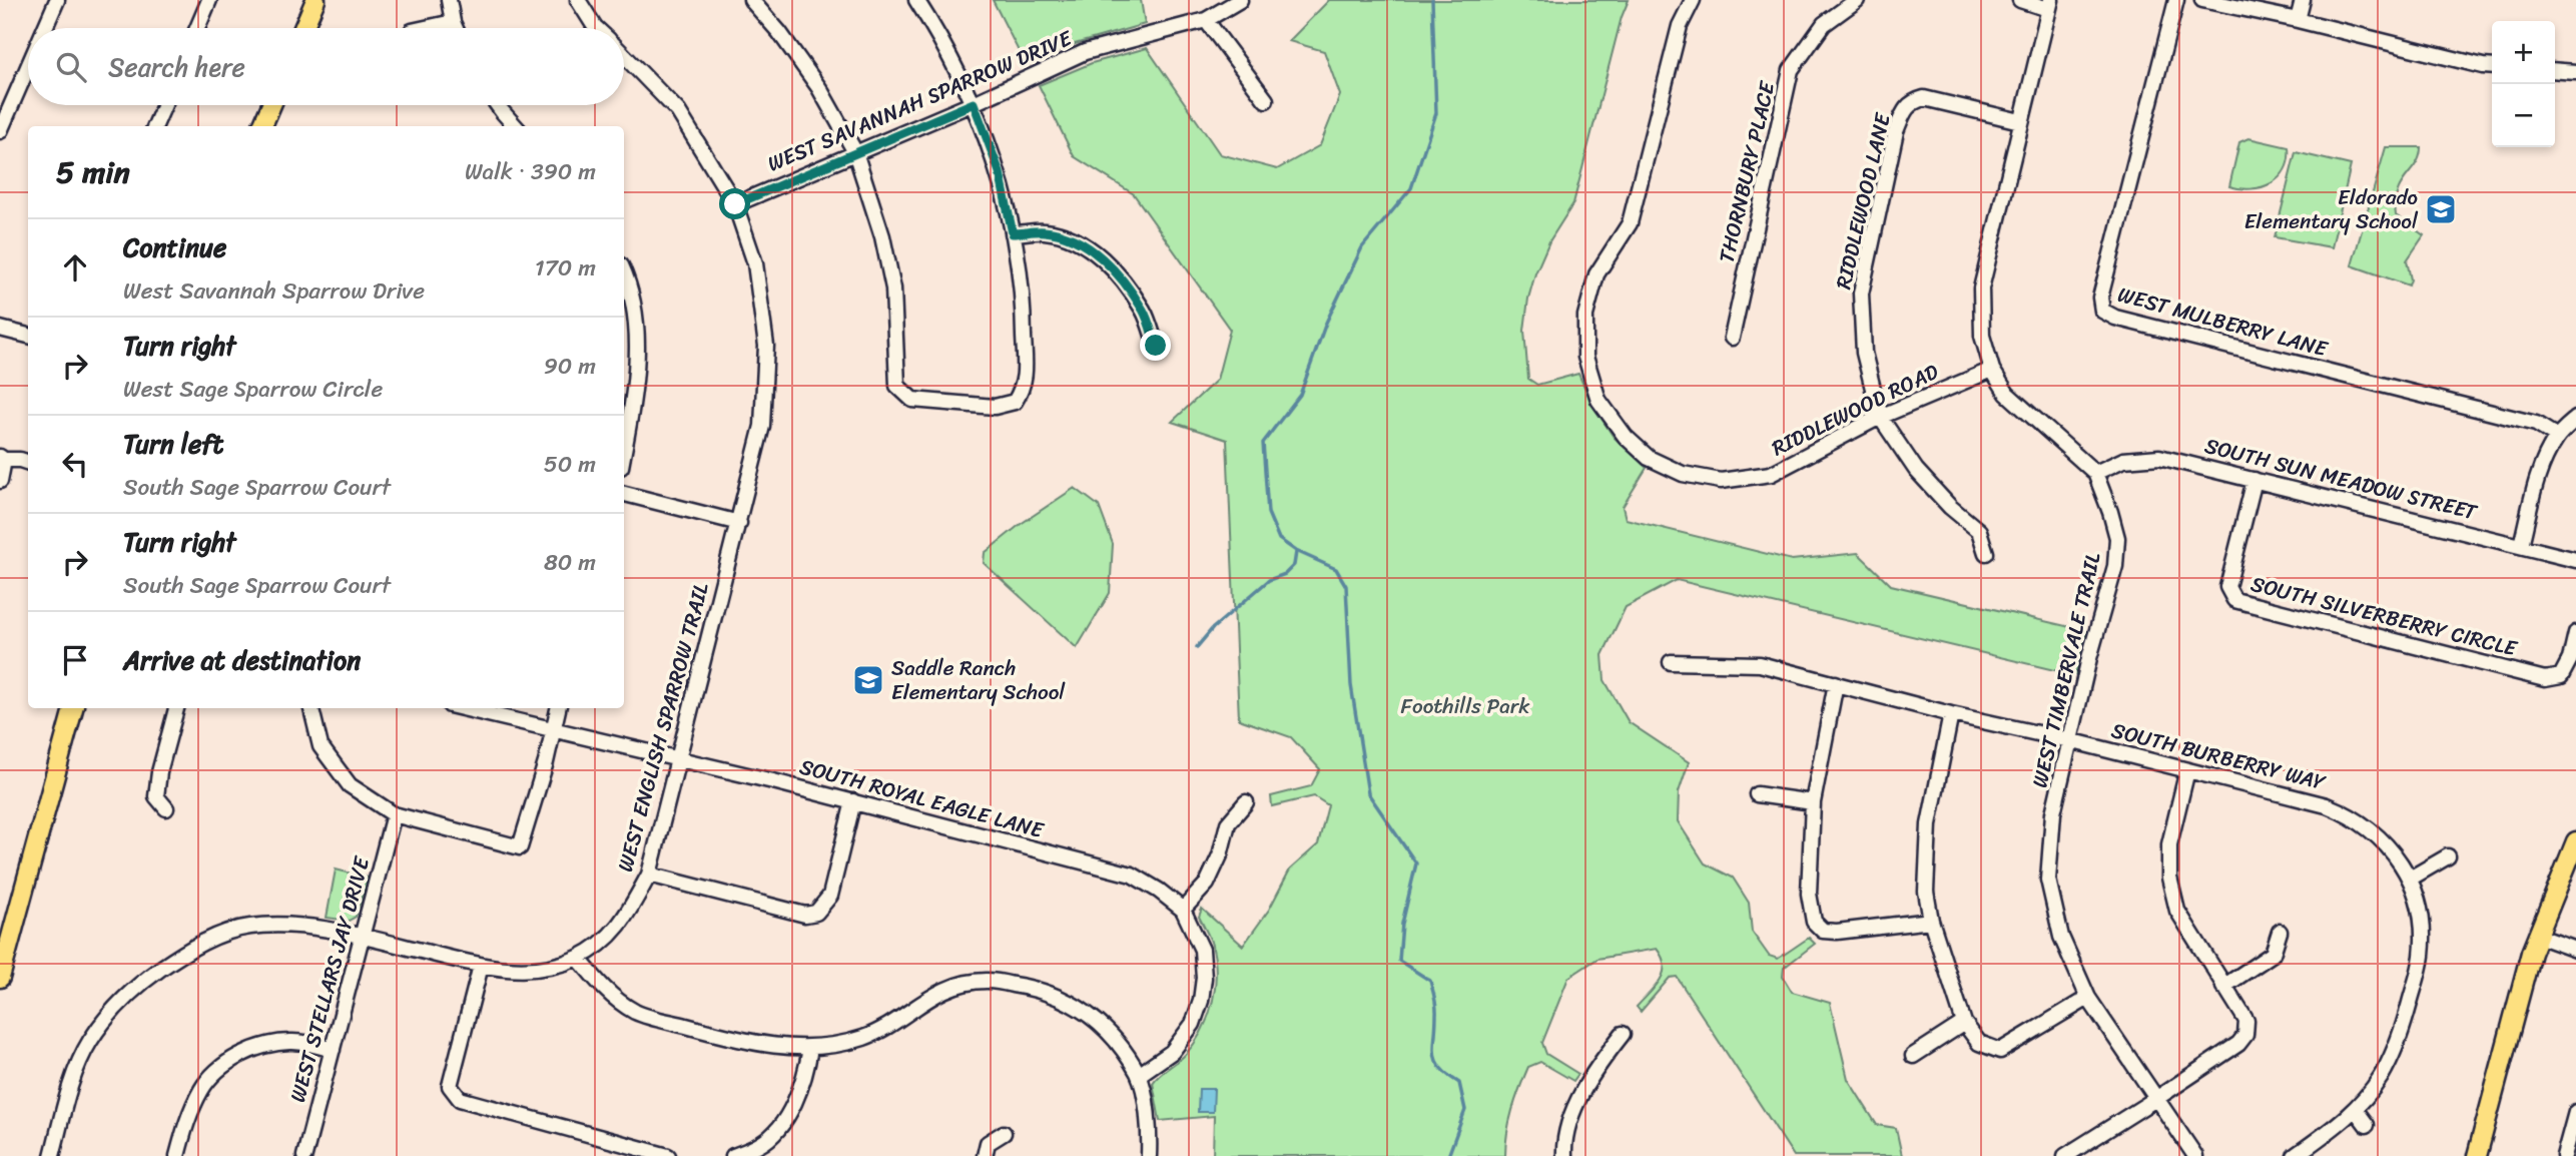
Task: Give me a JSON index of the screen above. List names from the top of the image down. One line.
{"streets":{"street":["WEST SAVANNAH SPARROW DRIVE","THORNBURY PLACE","RIDDLEWOOD LANE","WEST MULBERRY LANE","RIDDLEWOOD ROAD","SOUTH SUN MEADOW STREET","SOUTH SILVERBERRY CIRCLE","WEST TIMBERVALE TRAIL","WEST ENGLISH SPARROW TRAIL","SOUTH BURBERRY WAY","SOUTH ROYAL EAGLE LANE","WEST STELLARS JAY DRIVE"]},"crossings":[["WEST SAVANNAH SPARROW DRIVE","WEST ENGLISH SPARROW TRAIL"],["RIDDLEWOOD LANE","RIDDLEWOOD ROAD"],["RIDDLEWOOD LANE","WEST TIMBERVALE TRAIL"],["RIDDLEWOOD ROAD","WEST TIMBERVALE TRAIL"],["SOUTH SUN MEADOW STREET","SOUTH SILVERBERRY CIRCLE"],["SOUTH SUN MEADOW STREET","WEST TIMBERVALE TRAIL"],["WEST TIMBERVALE TRAIL","SOUTH BURBERRY WAY"],["WEST ENGLISH SPARROW TRAIL","SOUTH ROYAL EAGLE LANE"],["WEST ENGLISH SPARROW TRAIL","WEST STELLARS JAY DRIVE"]],"parks":["Foothills Park"],"places":{"school or university":["Eldorado Elementary School","Saddle Ranch Elementary School"]},"page":{"map_buttons":["+","−"],"search":"Search here","heading":["5 min","Walk · 390 m"],"list":[["Continue","West Savannah Sparrow Drive","170 m"],["Turn right","West Sage Sparrow Circle","90 m"],["Turn left","South Sage Sparrow Court","50 m"],["Turn right","South Sage Sparrow Court","80 m"],"Arrive at destination"]}}
